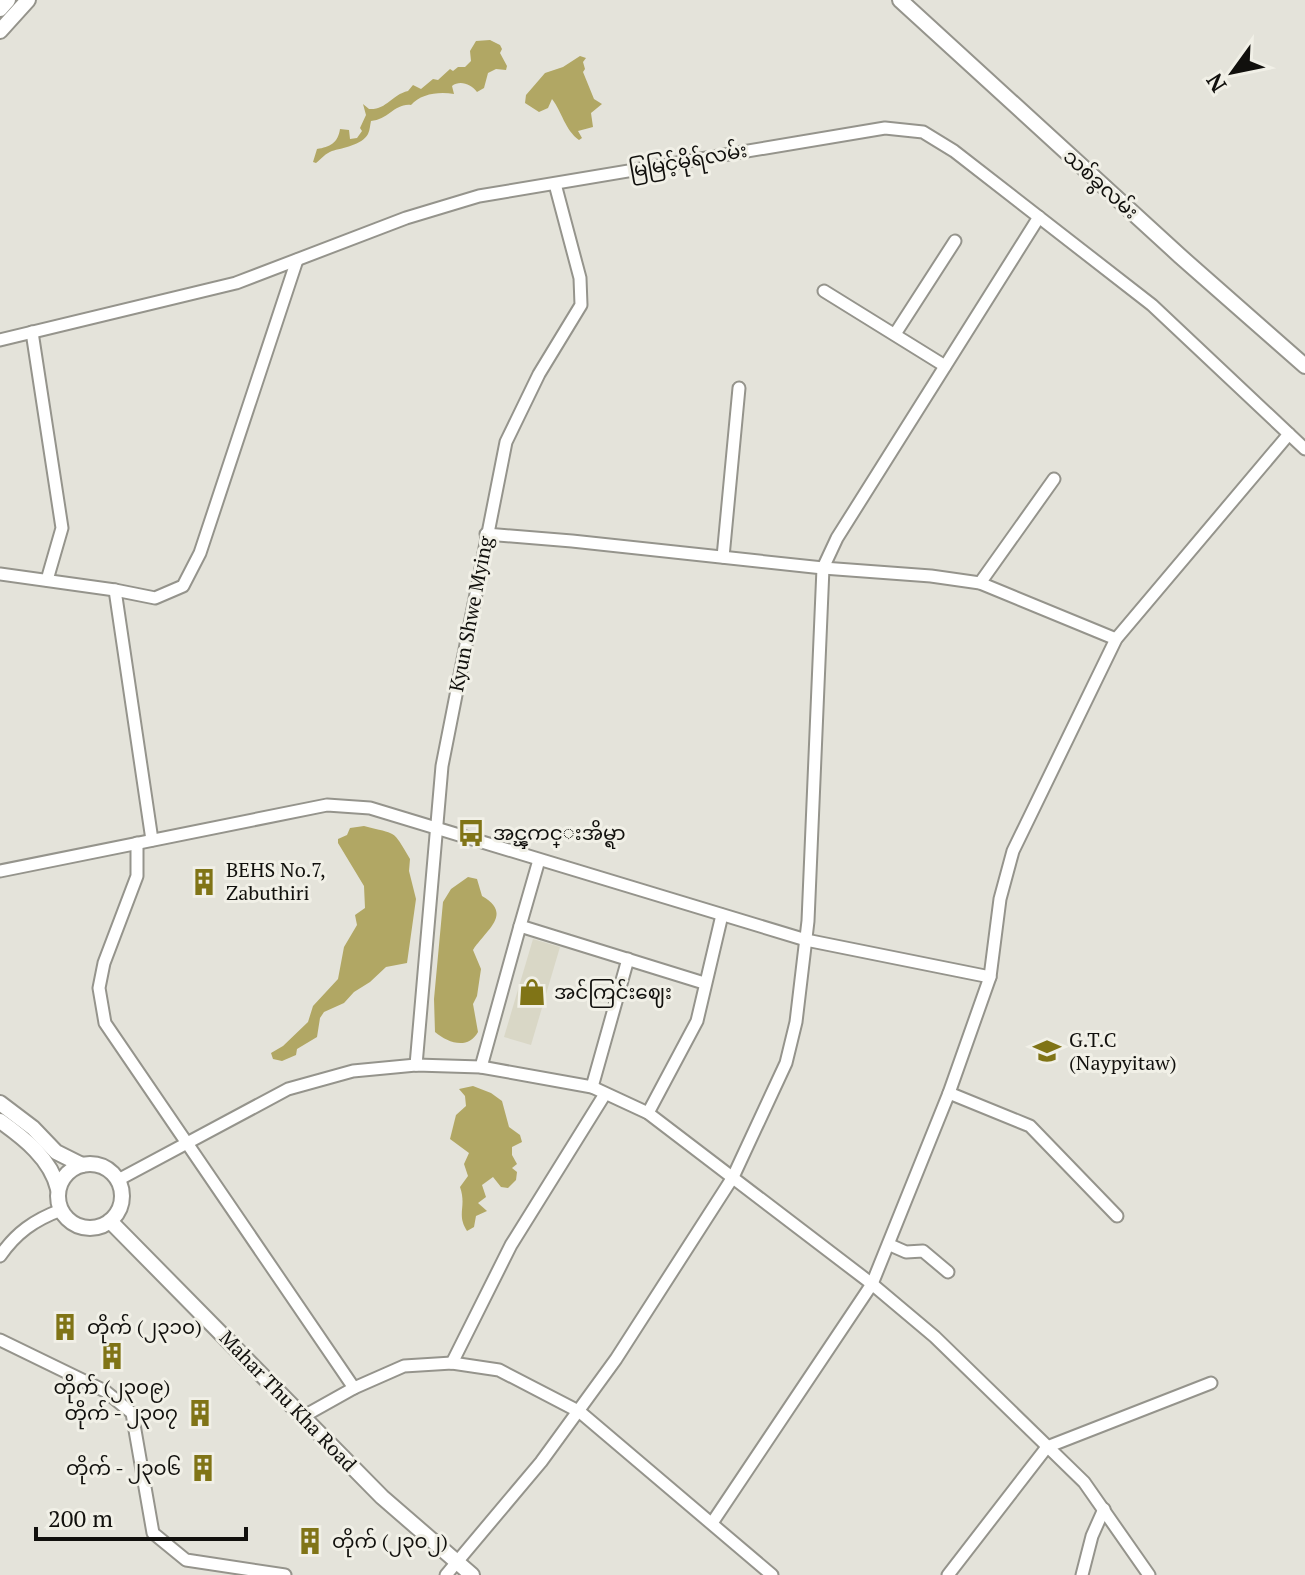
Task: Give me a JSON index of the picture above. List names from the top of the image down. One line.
{"streets":{"main road":["သစ်ခွလမ်း","Mahar Thu Kha Road"],"street":["မြမြင့်မိုရ်လမ်း","Kyun Shwe Mying"]},"crossings":[["မြမြင့်မိုရ်လမ်း","Kyun Shwe Mying"]],"places":{"bus stop":["အင္ၾကင္းအိမ္ရာ"],"building":["BEHS No.7, Zabuthiri","တိုက် (၂၃၁၀)","တိုက် (၂၃၀၉)","တိုက် - ၂၃၀၇","တိုက် - ၂၃၀၆","တိုက် (၂၃၀၂)"],"shop":["အင်ကြင်းဈေး"],"school or university":["G.T.C (Naypyitaw)"]},"scale_bar":"200 m","north":"bottom left"}
